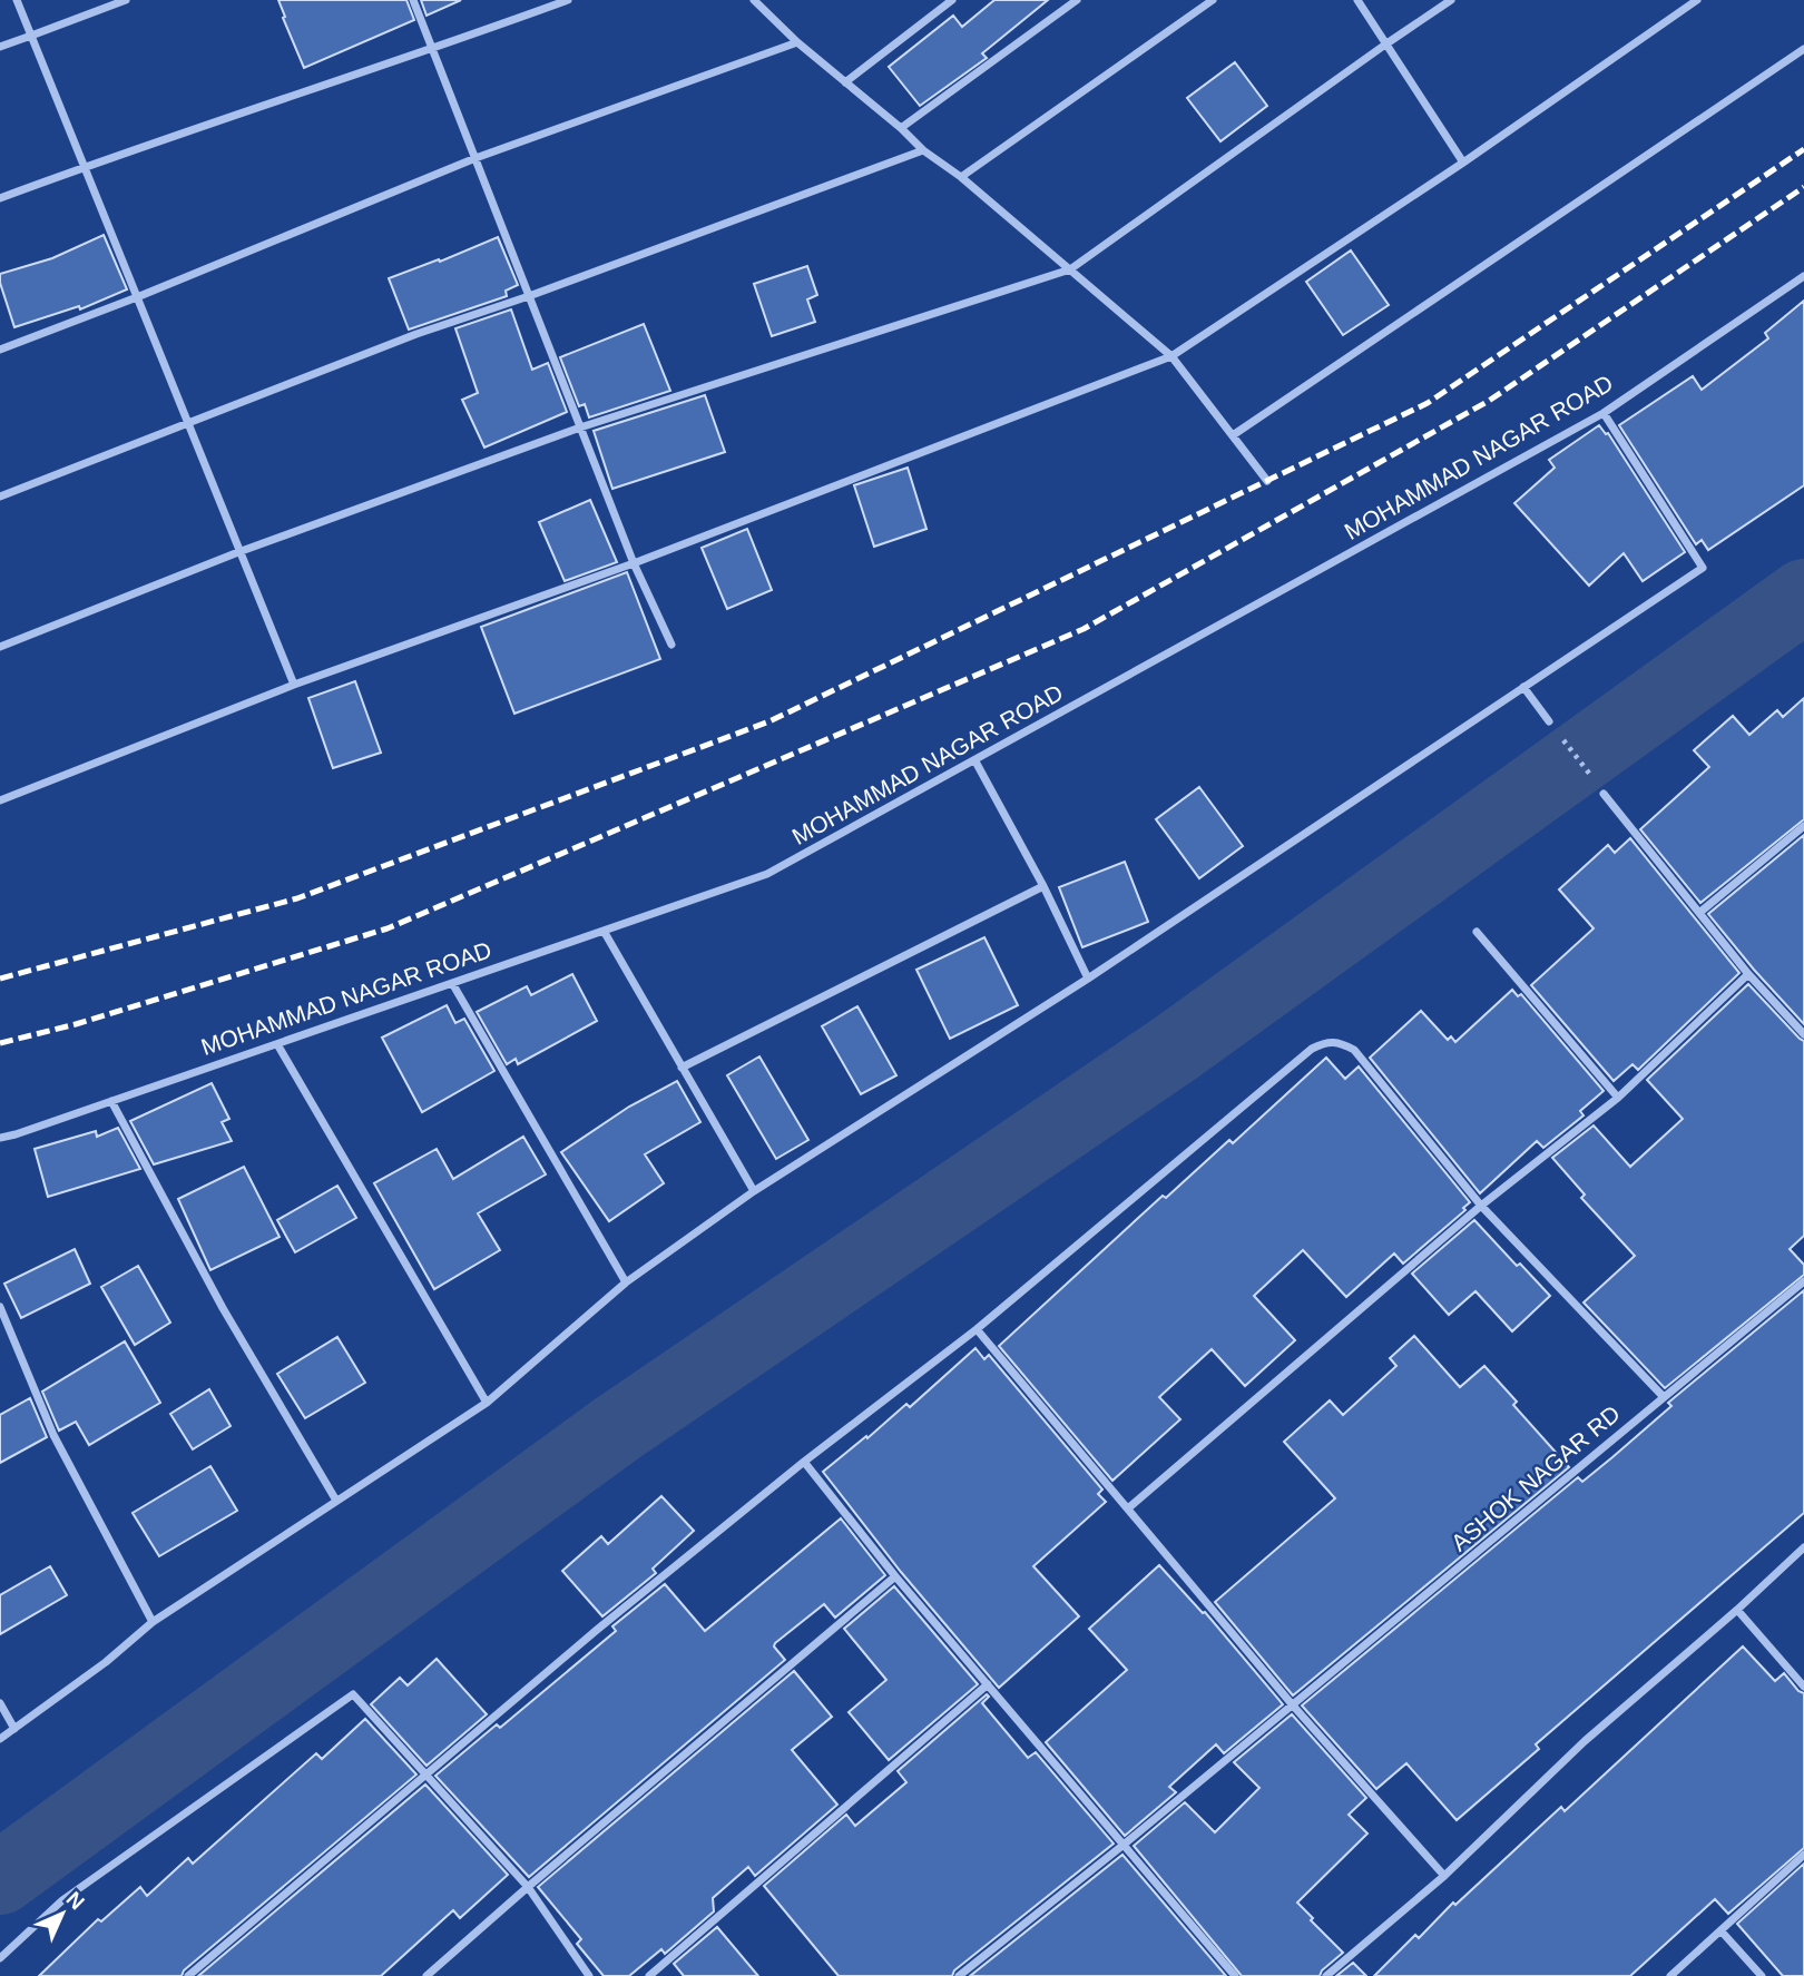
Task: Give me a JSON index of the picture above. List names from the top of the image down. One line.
{"streets":{"street":["MOHAMMAD NAGAR ROAD","ASHOK NAGAR RD"]},"north":"top right"}
